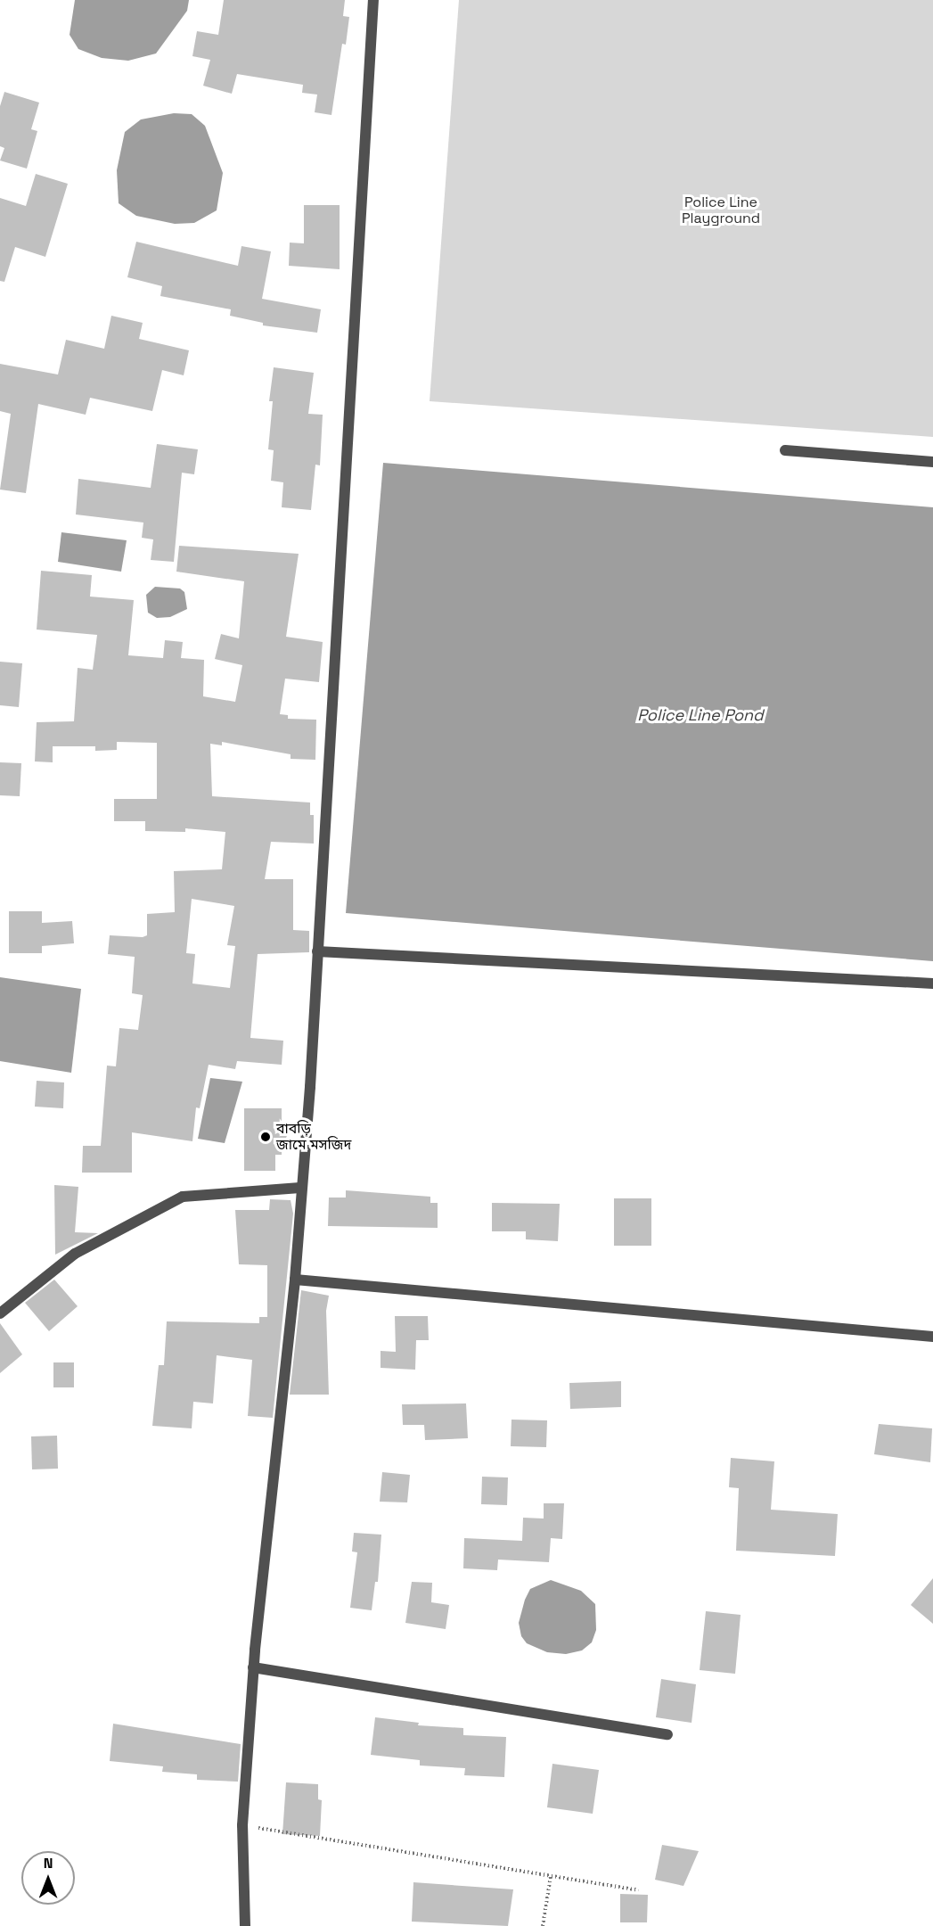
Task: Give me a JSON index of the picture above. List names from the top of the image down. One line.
{"water":["Police Line Pond"],"parks":["Police Line Playground"],"places":["বাবড়ি জামে মসজিদ"],"north":"top"}
